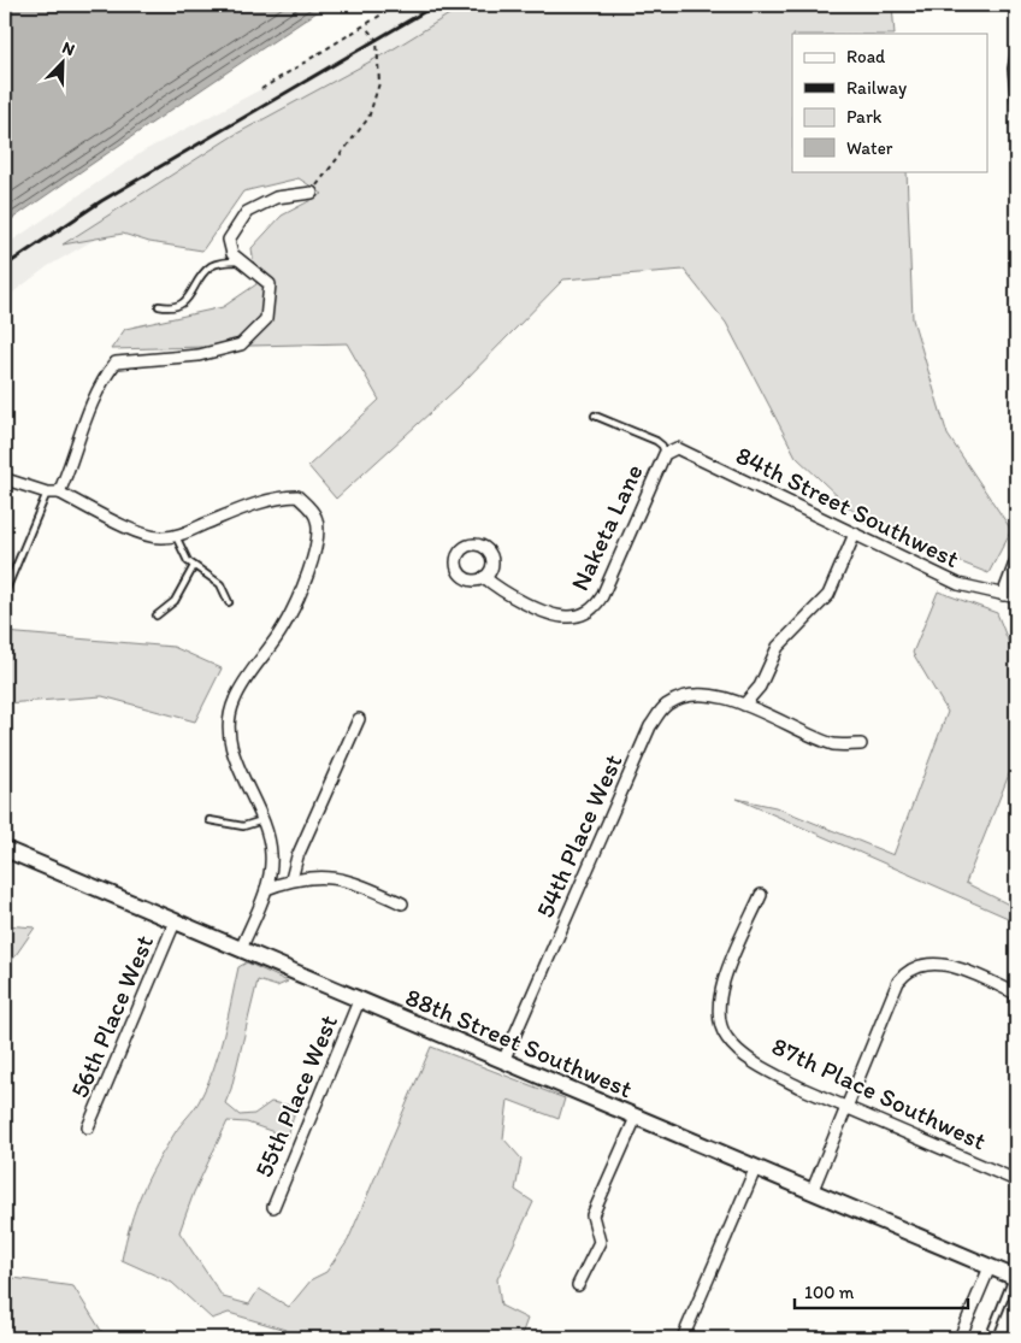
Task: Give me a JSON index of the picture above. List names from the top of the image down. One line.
{"streets":{"street":["84th Street Southwest","Naketa Lane","54th Place West","56th Place West","88th Street Southwest","87th Place Southwest","55th Place West"]},"crossings":[["84th Street Southwest","Naketa Lane"],["54th Place West","88th Street Southwest"],["56th Place West","88th Street Southwest"],["88th Street Southwest","55th Place West"]],"legend":["Road","Railway","Park","Water"],"scale_bar":"100 m","north":"top right"}
